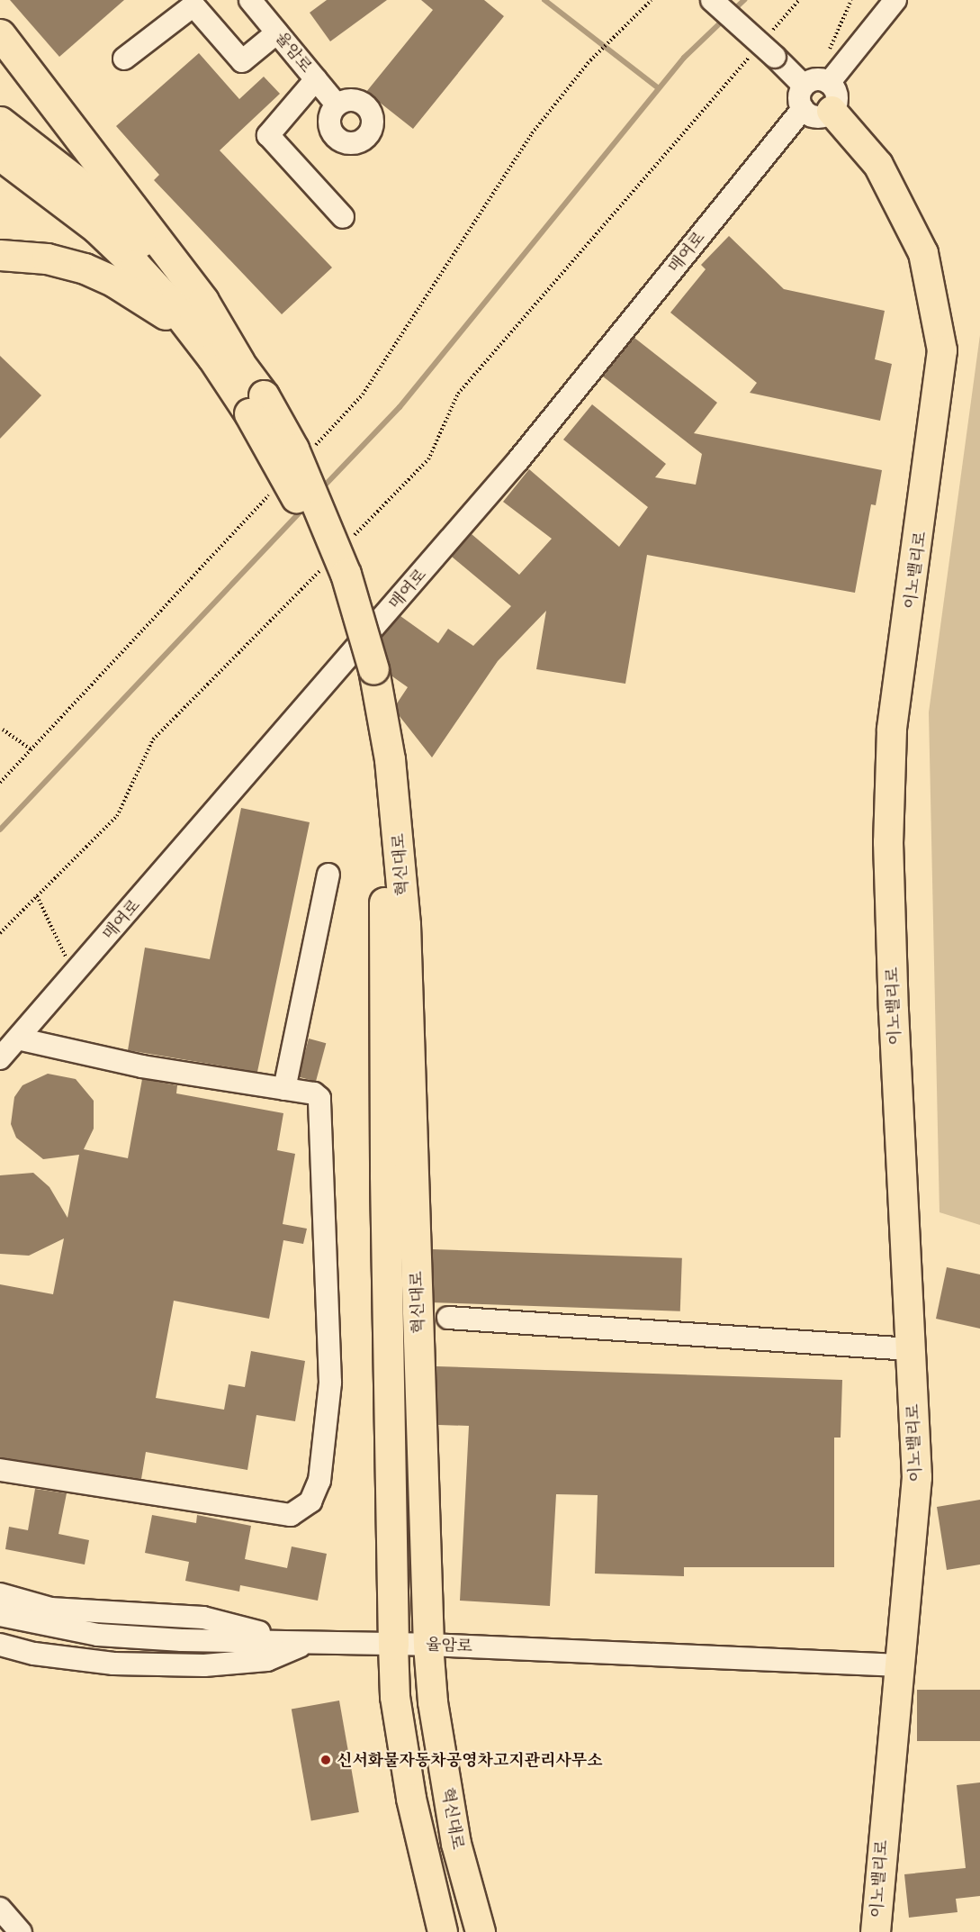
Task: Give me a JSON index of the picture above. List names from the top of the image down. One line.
{"streets":{"highway":["혁신대로"],"main road":["이노밸리로"],"street":["율암로","매여로"]},"crossings":[["율암로","이노밸리로"],["율암로","혁신대로"],["매여로","이노밸리로"]],"places":["신서화물자동차공영차고지관리사무소"]}
